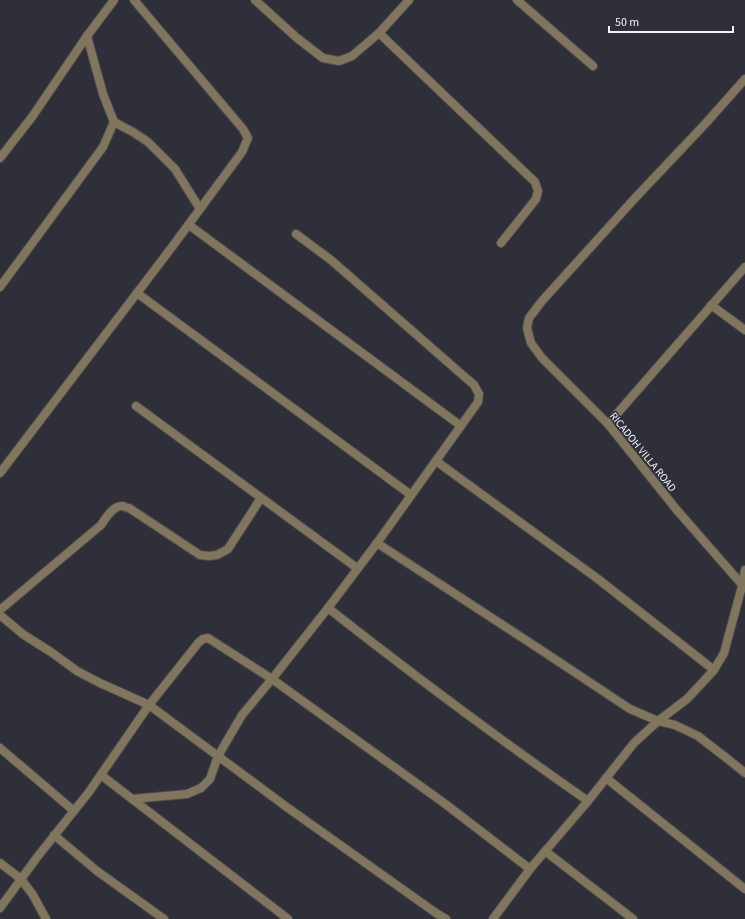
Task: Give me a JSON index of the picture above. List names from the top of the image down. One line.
{"streets":{"street":["RICADOH VILLA ROAD"]},"scale_bar":"50 m"}
